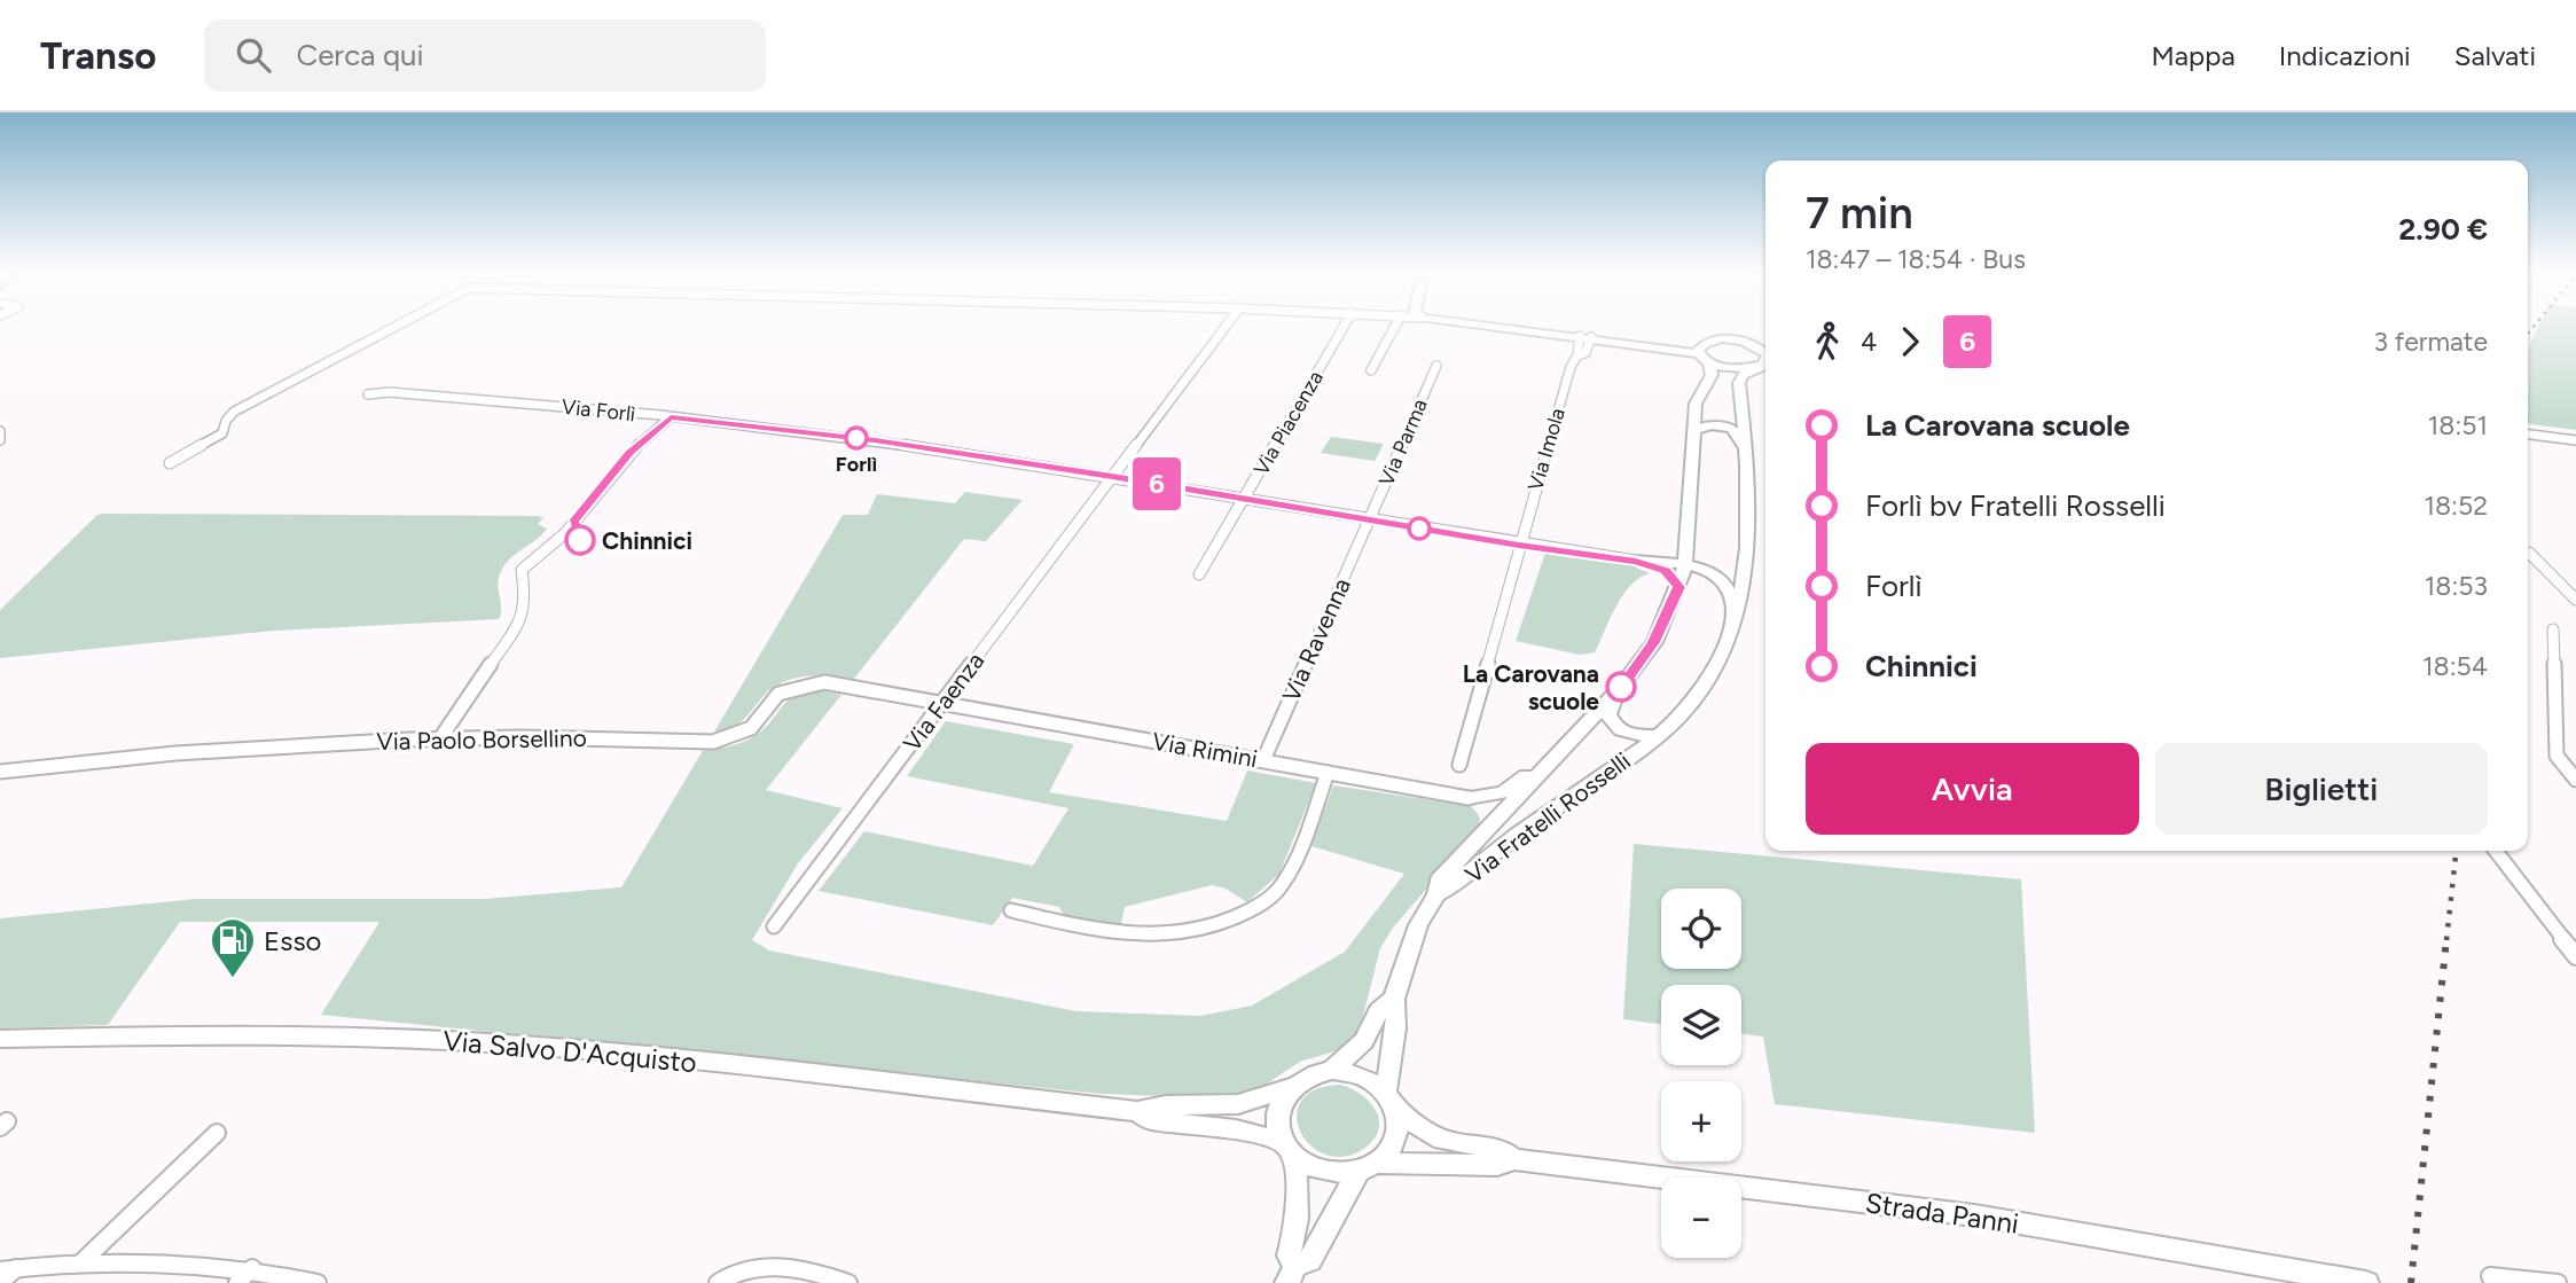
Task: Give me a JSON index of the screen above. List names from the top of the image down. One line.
{"streets":{"street":["Via Forlì","Via Piacenza","Via Parma","Via Imola","Via Ravenna","Via Faenza","Via Paolo Borsellino","Via Rimini","Via Fratelli Rosselli","Via Salvo D'Acquisto","Strada Panni"]},"crossings":[["Via Forlì","Via Piacenza"],["Via Forlì","Via Parma"],["Via Forlì","Via Imola"],["Via Forlì","Via Ravenna"],["Via Forlì","Via Faenza"],["Via Parma","Via Ravenna"],["Via Ravenna","Via Rimini"],["Via Faenza","Via Paolo Borsellino"],["Via Faenza","Via Rimini"],["Via Paolo Borsellino","Via Rimini"],["Via Fratelli Rosselli","Via Salvo D'Acquisto"],["Via Fratelli Rosselli","Strada Panni"],["Via Salvo D'Acquisto","Strada Panni"]],"places":{"other":["Forlì","Chinnici","La Carovana scuole"],"fuel station":["Esso"]},"lines":["bus line 6"],"page":{"header":"Transo","search":"Cerca qui","nav":["Mappa","Indicazioni","Salvati"],"on_map":"6","heading":["7 min","18:47 – 18:54 · Bus","2.90 €"],"legs":["4","6","3 fermate"],"list":[{"name":"La Carovana scuole","value":"18:51"},{"name":"Forlì bv Fratelli Rosselli","value":"18:52"},{"name":"Forlì","value":"18:53"},{"name":"Chinnici","value":"18:54"}],"buttons":["Avvia","Biglietti"],"map_buttons":["+","−"]}}
